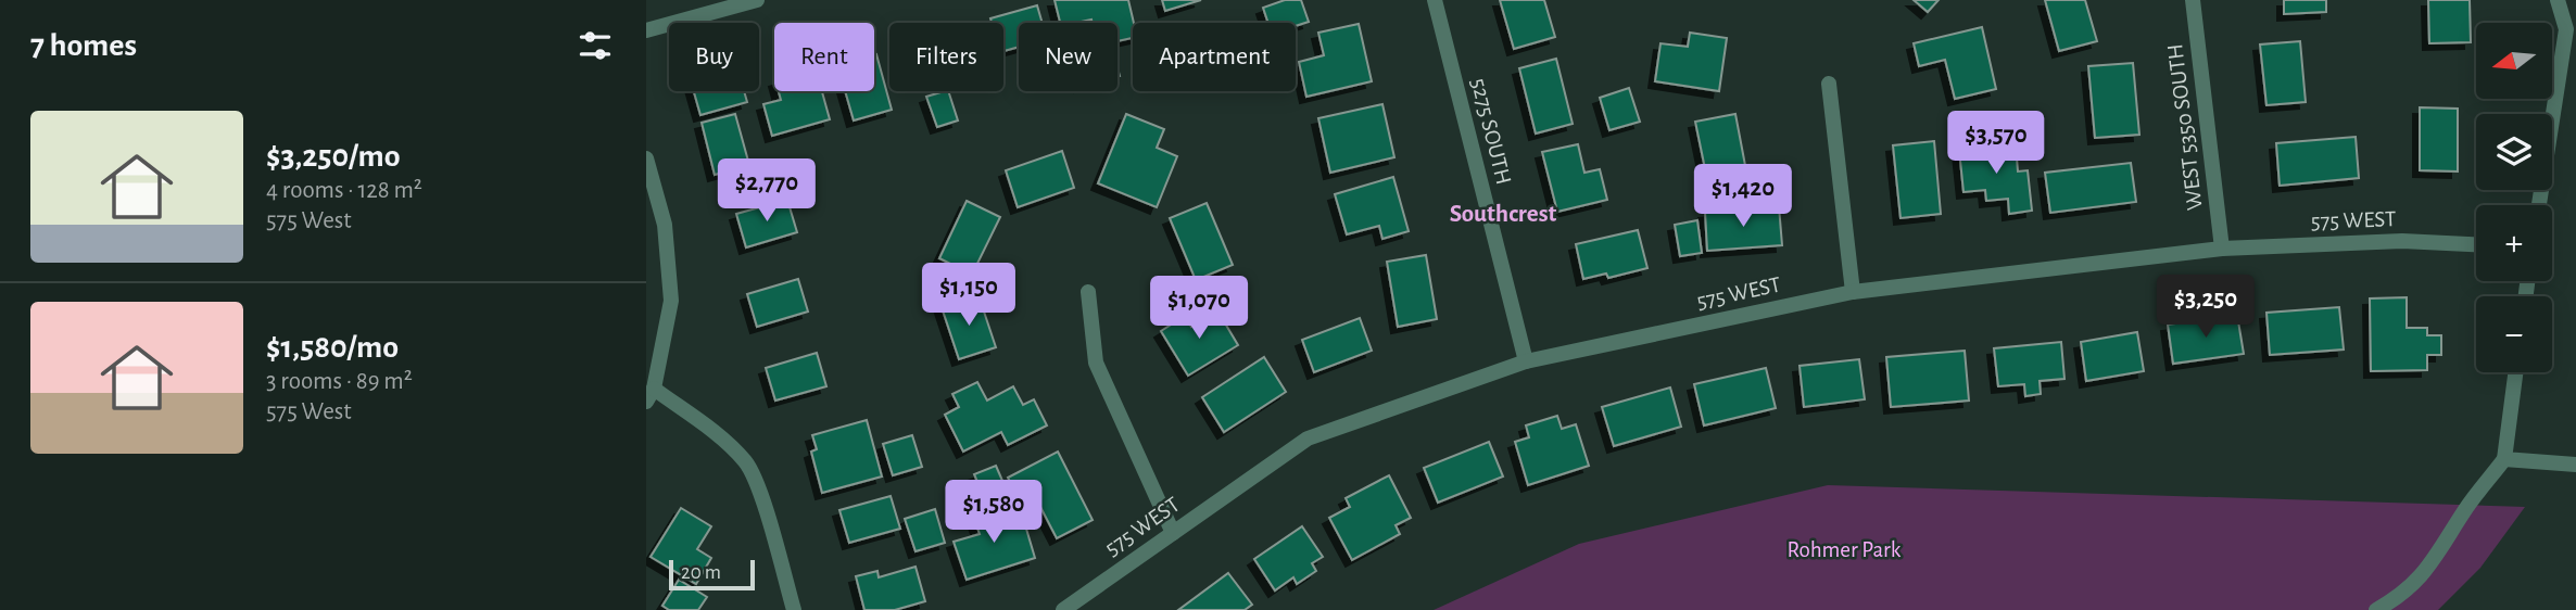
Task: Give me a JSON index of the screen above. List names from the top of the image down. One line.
{"streets":{"street":["WEST 5350 SOUTH","5275 SOUTH","575 WEST"]},"crossings":[["WEST 5350 SOUTH","575 WEST"],["5275 SOUTH","575 WEST"]],"districts":["Southcrest"],"parks":["Rohmer Park"],"scale_bar":"20 m","north":"left","page":{"heading":"7 homes","map_buttons":["+","−"],"chip":["Buy","Rent","Filters","New","Apartment"],"list":[{"name":"$3,250/mo","note":"4 rooms · 128 m² · 575 West"},{"name":"$1,580/mo","note":"3 rooms · 89 m² · 575 West"}],"price":["$3,570","$2,770","$1,420","$1,150","$3,250","$1,070","$1,580"],"scale":"20 m"}}
